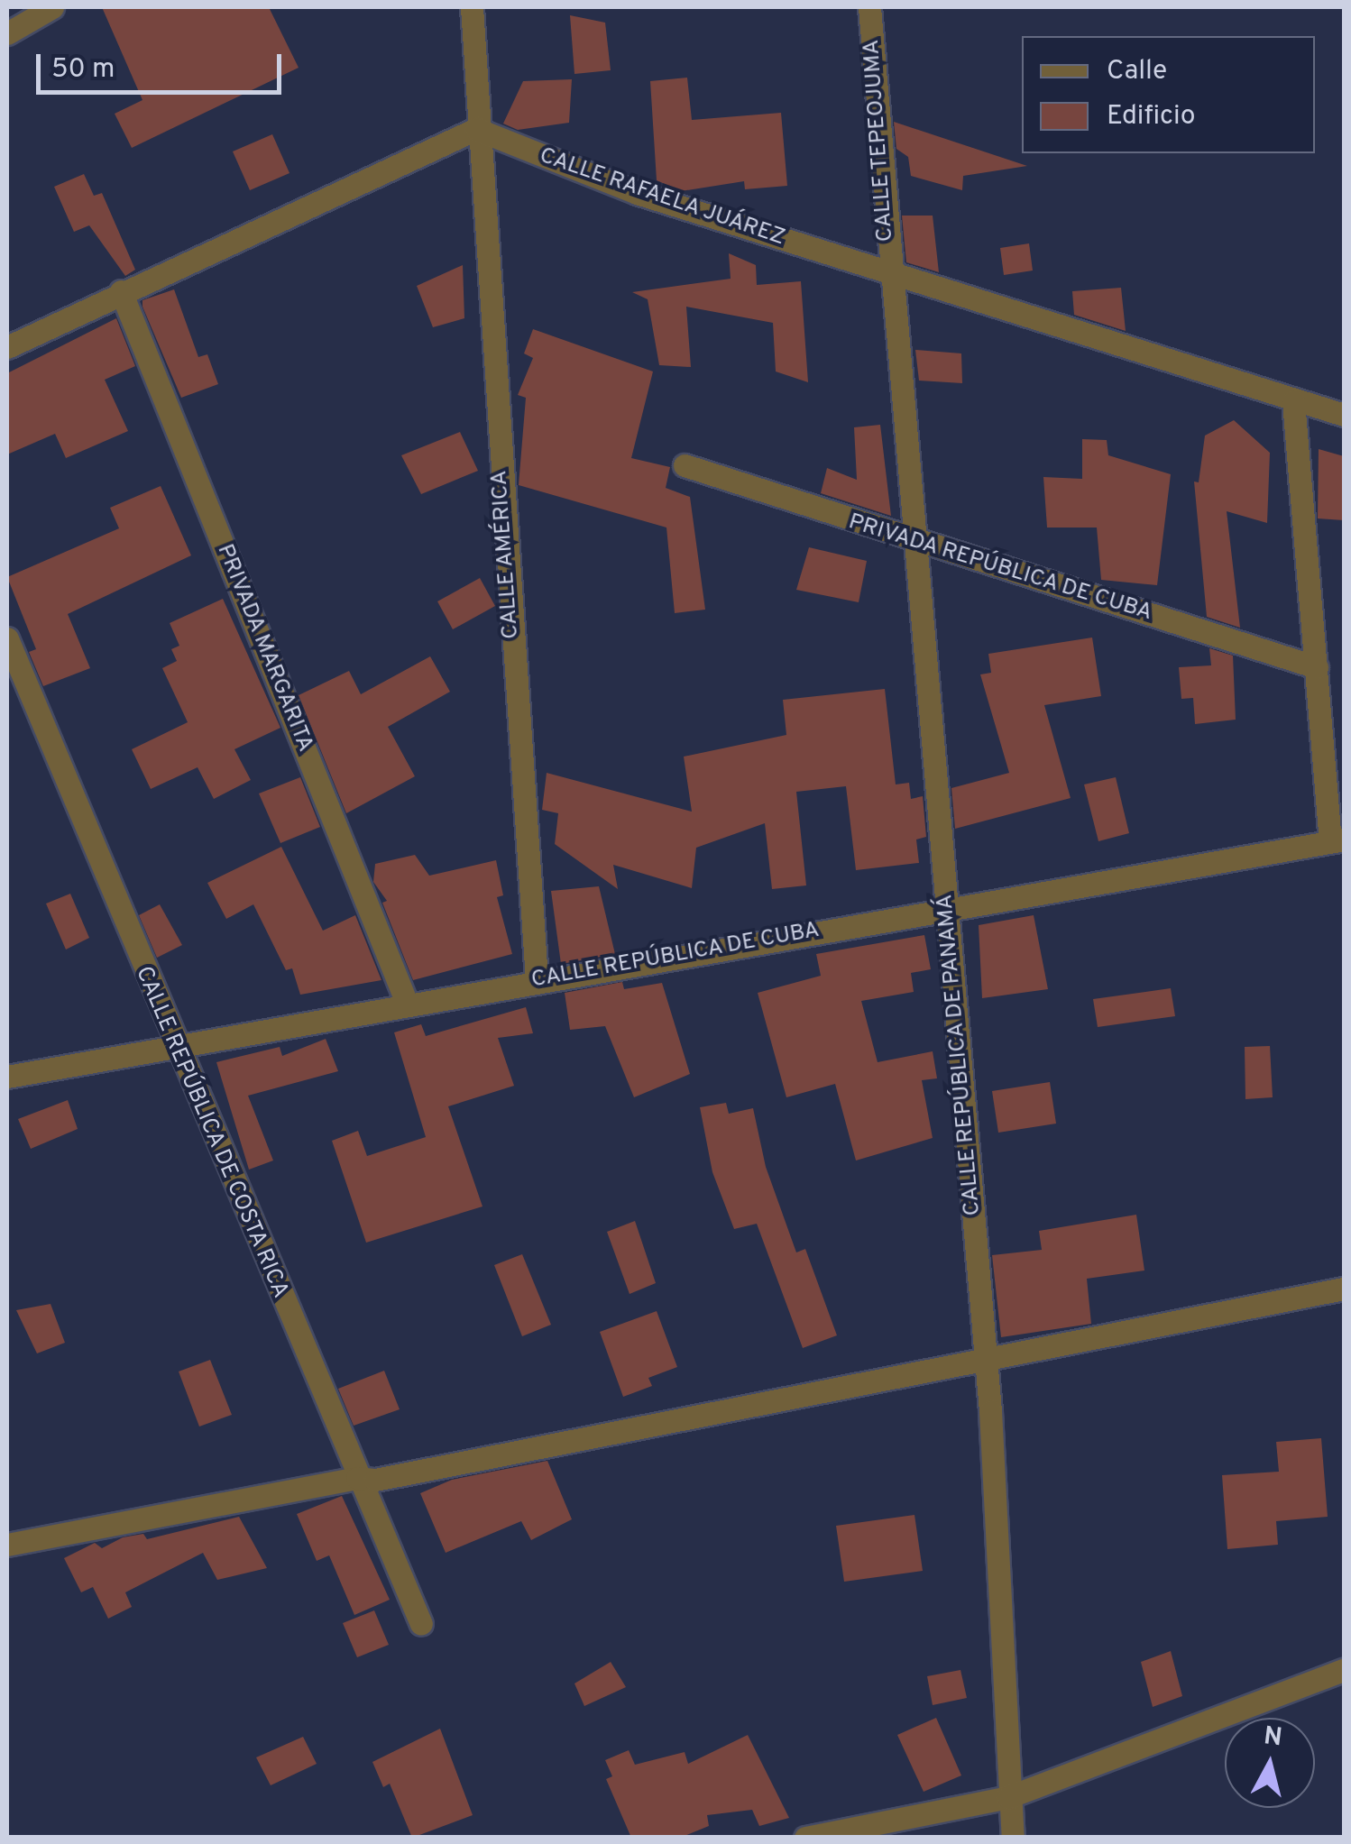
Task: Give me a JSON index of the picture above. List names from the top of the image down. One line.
{"streets":{"street":["CALLE TEPEOJUMA","CALLE RAFAELA JUÁREZ","CALLE AMÉRICA","PRIVADA REPÚBLICA DE CUBA","PRIVADA MARGARITA","CALLE REPÚBLICA DE CUBA","CALLE REPÚBLICA DE PANAMÁ","CALLE REPÚBLICA DE COSTA RICA"]},"crossings":[["CALLE TEPEOJUMA","CALLE RAFAELA JUÁREZ"],["CALLE TEPEOJUMA","CALLE REPÚBLICA DE PANAMÁ"],["CALLE RAFAELA JUÁREZ","CALLE AMÉRICA"],["CALLE RAFAELA JUÁREZ","CALLE REPÚBLICA DE PANAMÁ"],["CALLE AMÉRICA","CALLE REPÚBLICA DE CUBA"],["PRIVADA REPÚBLICA DE CUBA","CALLE REPÚBLICA DE PANAMÁ"],["PRIVADA MARGARITA","CALLE REPÚBLICA DE CUBA"],["CALLE REPÚBLICA DE CUBA","CALLE REPÚBLICA DE PANAMÁ"],["CALLE REPÚBLICA DE CUBA","CALLE REPÚBLICA DE COSTA RICA"]],"legend":["Calle","Edificio"],"scale_bar":"50 m","north":"top"}
